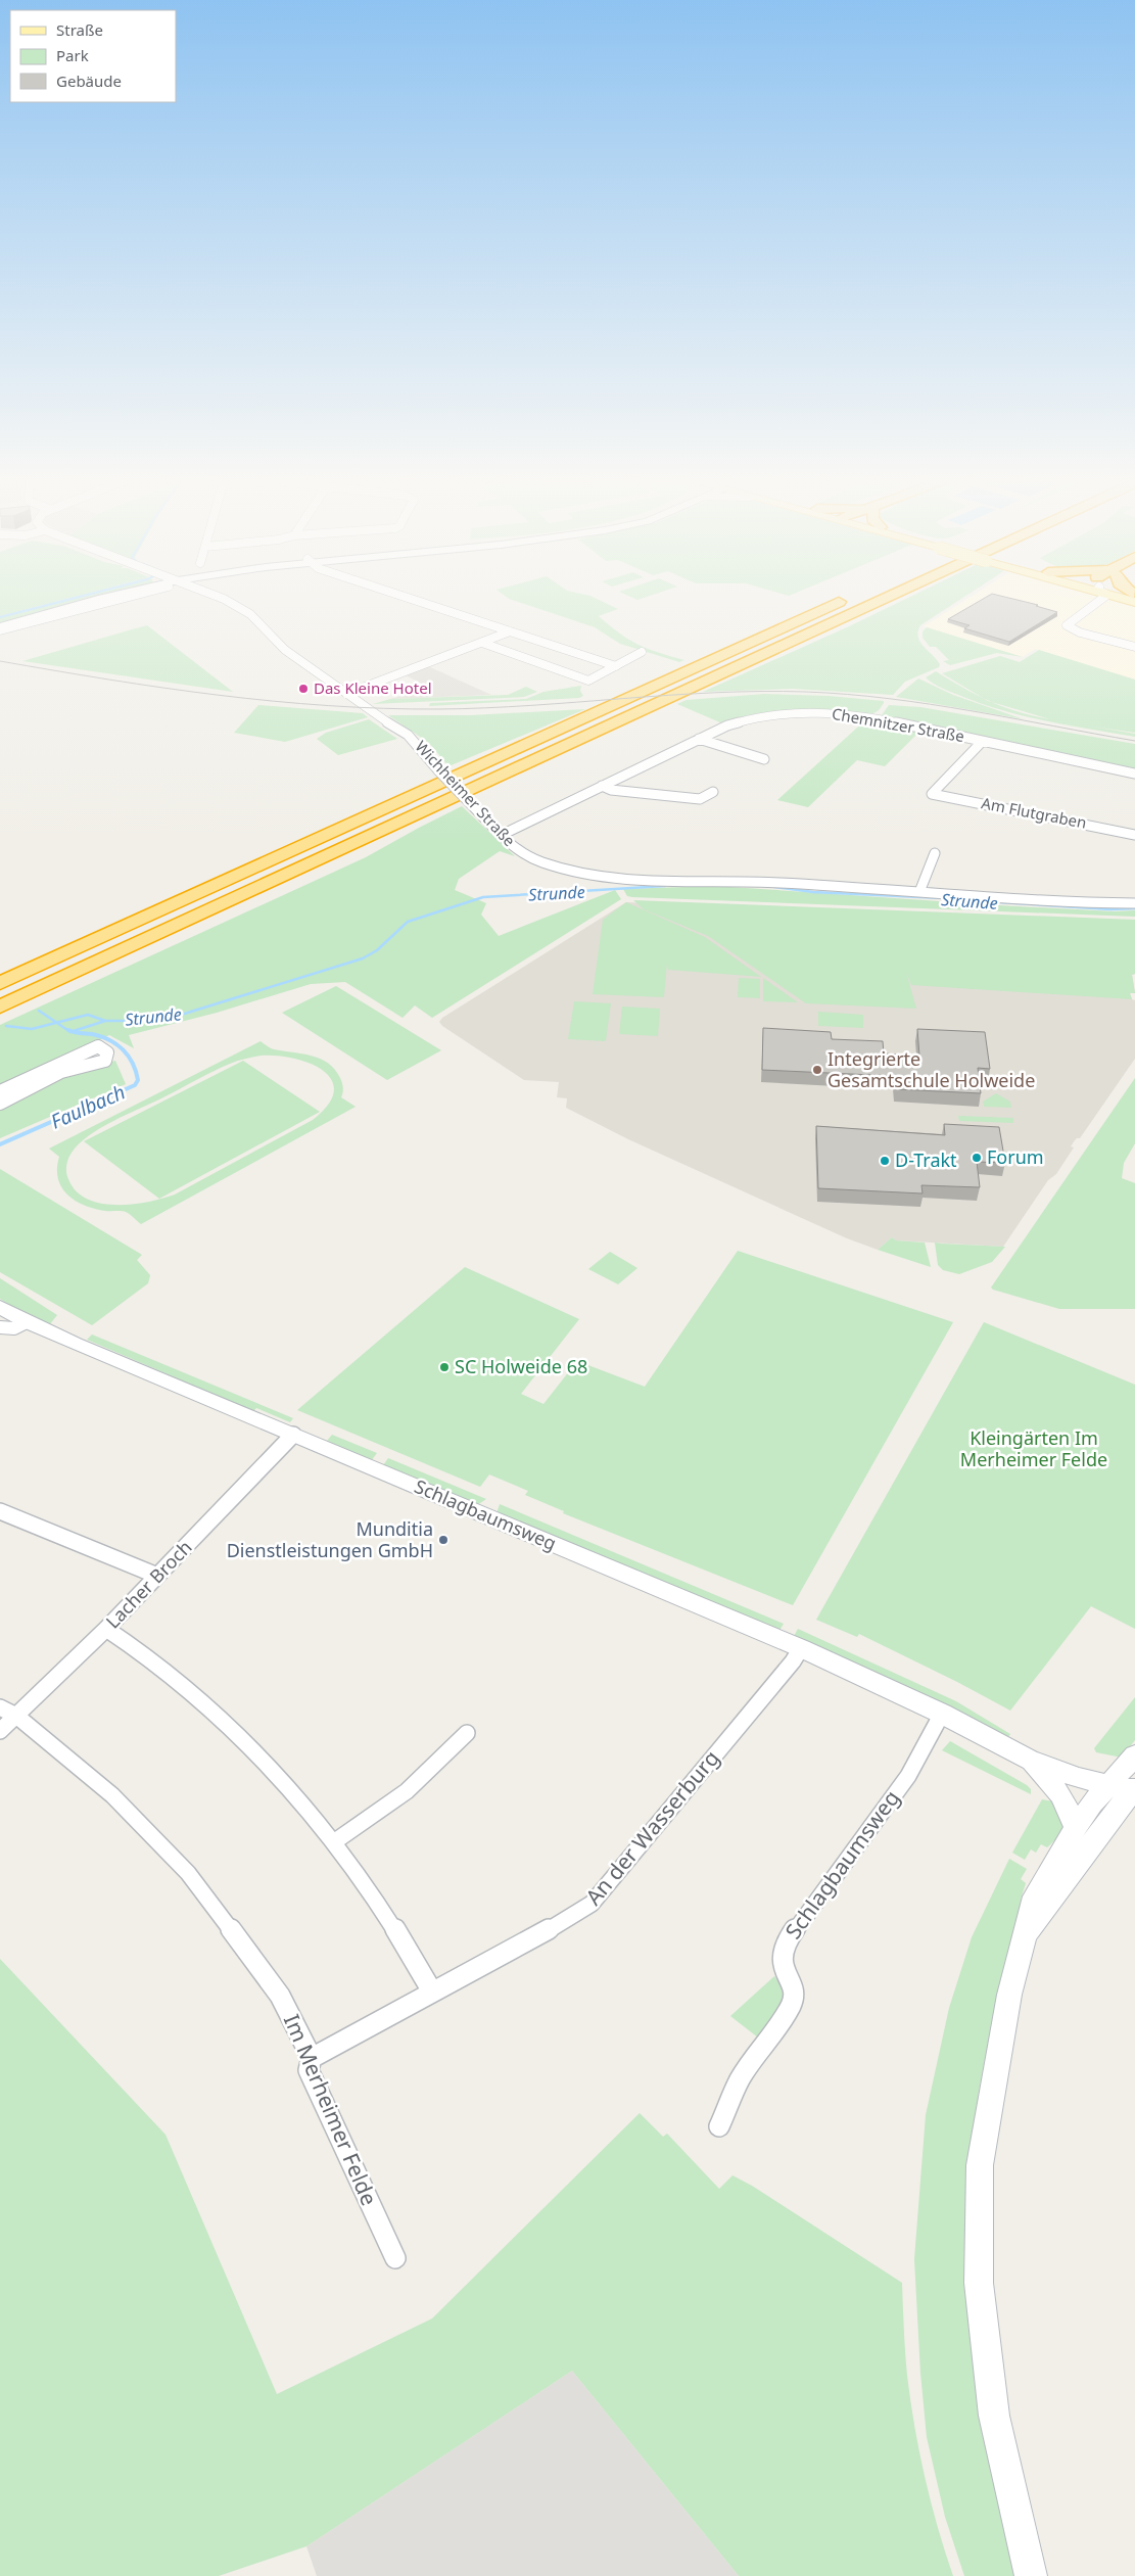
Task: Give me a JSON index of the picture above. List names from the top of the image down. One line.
{"streets":{"main road":["Schlagbaumsweg"],"street":["Chemnitzer Straße","Wichheimer Straße","Am Flutgraben","Lacher Broch","An der Wasserburg","Im Merheimer Felde"]},"crossings":[["Chemnitzer Straße","Wichheimer Straße"],["Schlagbaumsweg","Lacher Broch"],["Schlagbaumsweg","An der Wasserburg"],["Lacher Broch","Im Merheimer Felde"],["An der Wasserburg","Im Merheimer Felde"]],"water":["Strunde","Faulbach"],"parks":["Kleingärten Im Merheimer Felde"],"places":["Das Kleine Hotel","Integrierte Gesamtschule Holweide","Forum","D-Trakt","SC Holweide 68","Munditia Dienstleistungen GmbH"],"legend":["Straße","Park","Gebäude"]}
